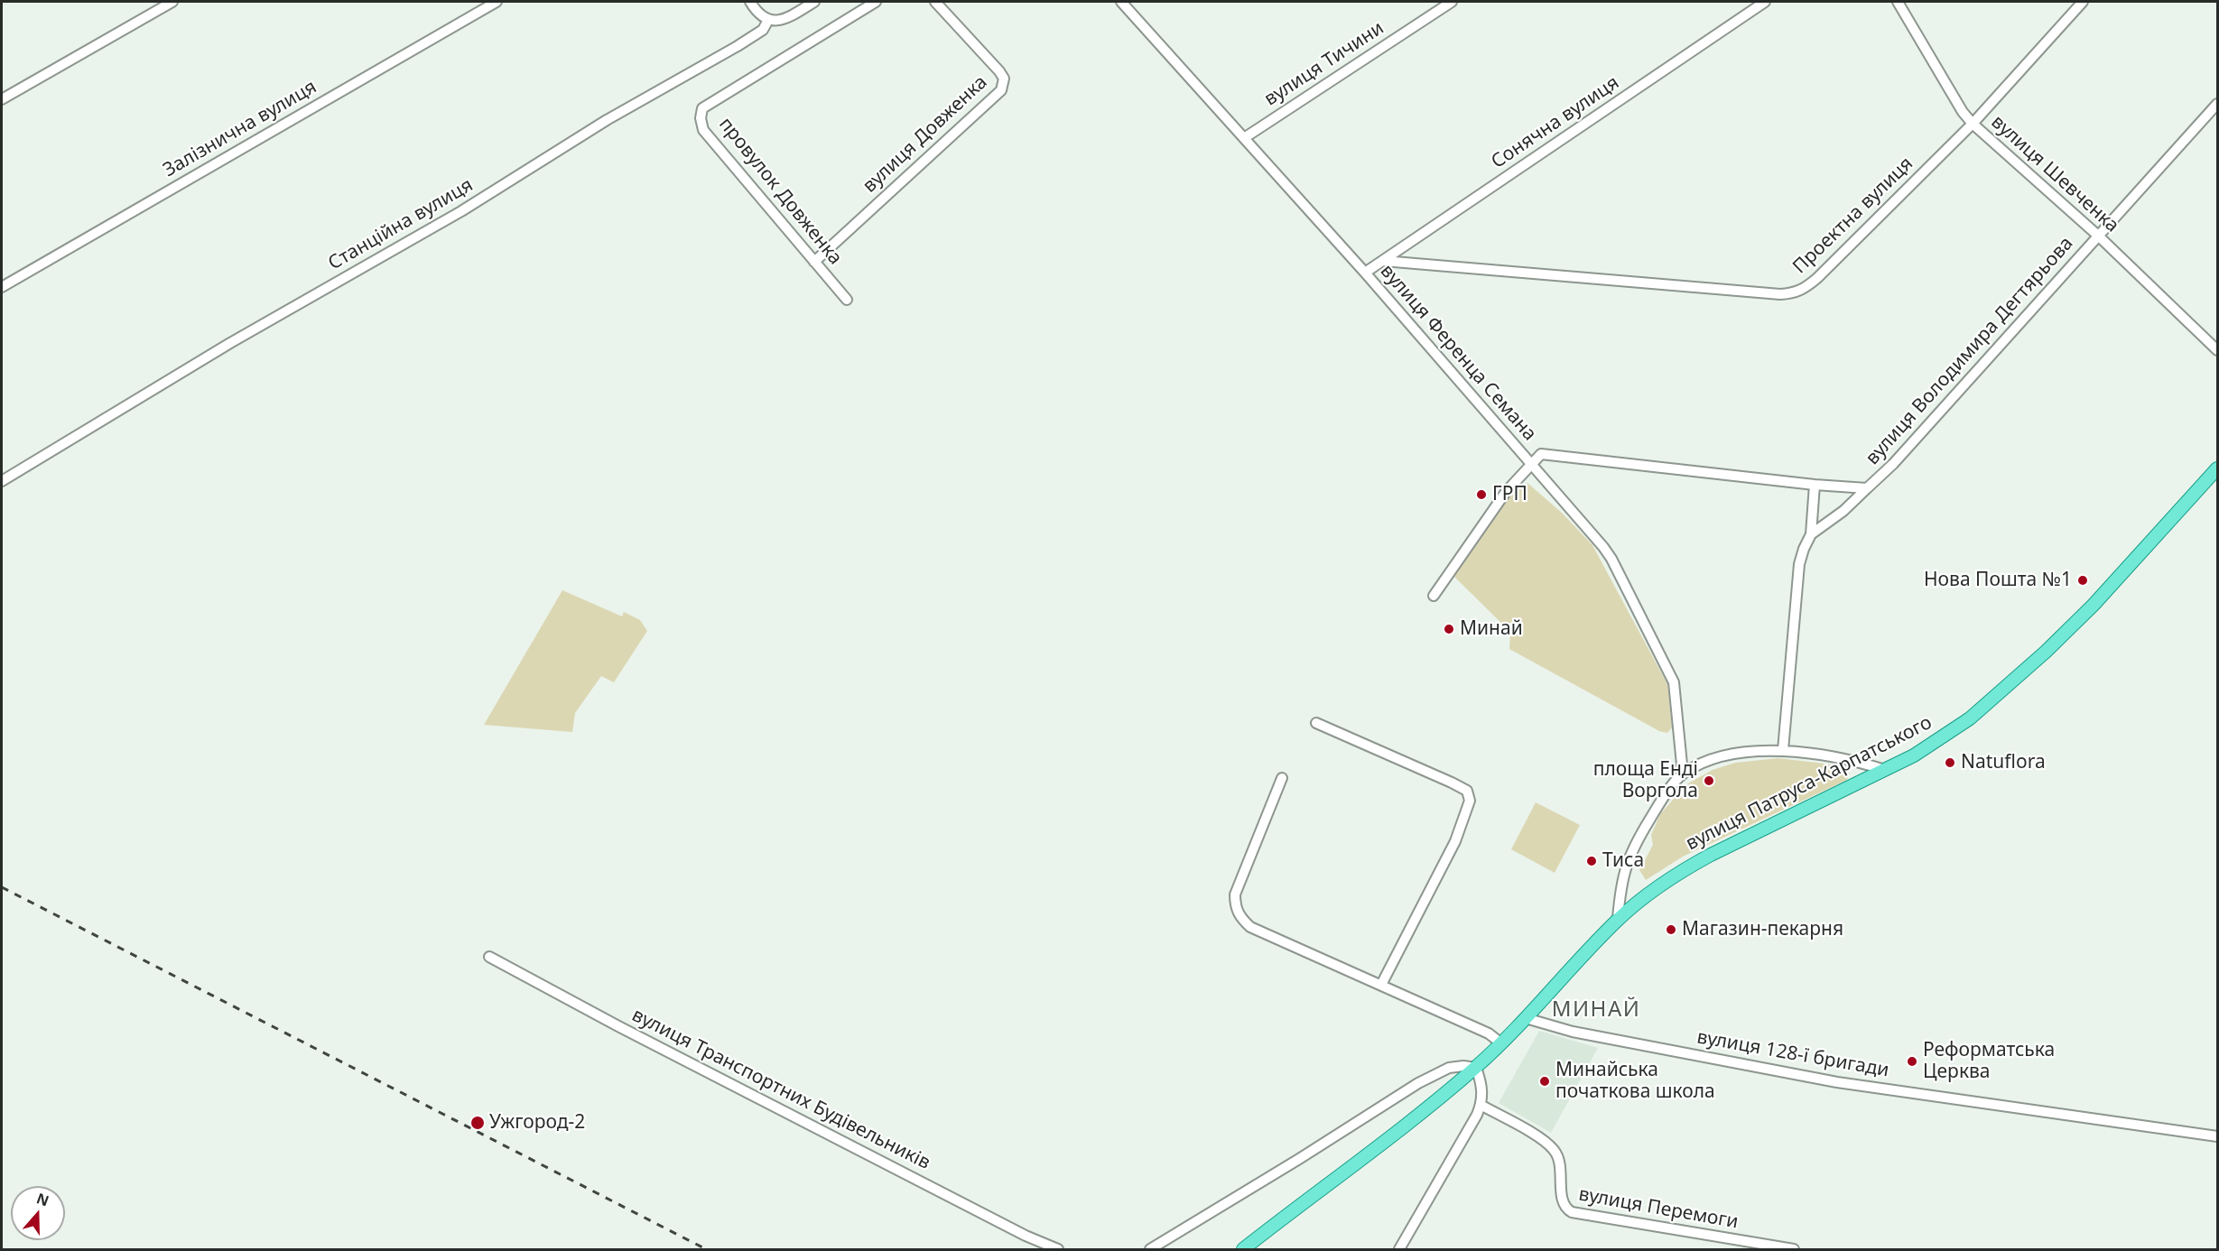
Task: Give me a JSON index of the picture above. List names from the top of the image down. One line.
{"streets":{"main road":["вулиця Патруса-Карпатського"],"street":["вулиця Тичини","Сонячна вулиця","Залізнична вулиця","вулиця Довженка","вулиця Шевченка","провулок Довженка","Проектна вулиця","Станційна вулиця","вулиця Володимира Дегтярьова","вулиця Ференца Семана","вулиця 128-ї бригади","вулиця Транспортних Будівельників","вулиця Перемоги"]},"crossings":[["вулиця Тичини","вулиця Ференца Семана"],["Сонячна вулиця","Проектна вулиця"],["Сонячна вулиця","вулиця Ференца Семана"],["вулиця Довженка","провулок Довженка"],["вулиця Шевченка","Проектна вулиця"],["вулиця Шевченка","вулиця Володимира Дегтярьова"],["вулиця Володимира Дегтярьова","вулиця Ференца Семана"]],"districts":["МИНАЙ"],"places":["ГРП","Нова Пошта №1","Минай","Natuflora","площа Енді Воргола","Тиса","Магазин-пекарня","Реформатська Церква","Минайська початкова школа","Ужгород-2"],"north":"top"}
